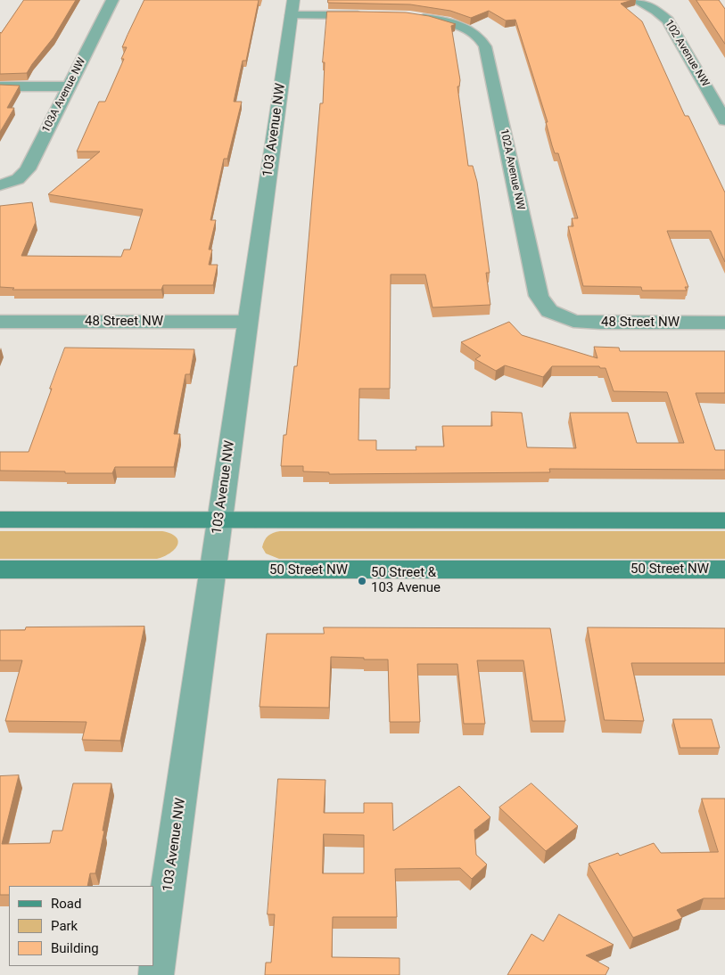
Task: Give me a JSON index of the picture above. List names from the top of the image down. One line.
{"streets":{"main road":["50 Street NW"],"street":["102 Avenue NW","103A Avenue NW","103 Avenue NW","102A Avenue NW","48 Street NW"]},"crossings":[["103 Avenue NW","48 Street NW"],["103 Avenue NW","50 Street NW"],["102A Avenue NW","48 Street NW"]],"places":["50 Street & 103 Avenue"],"legend":["Road","Park","Building"]}
